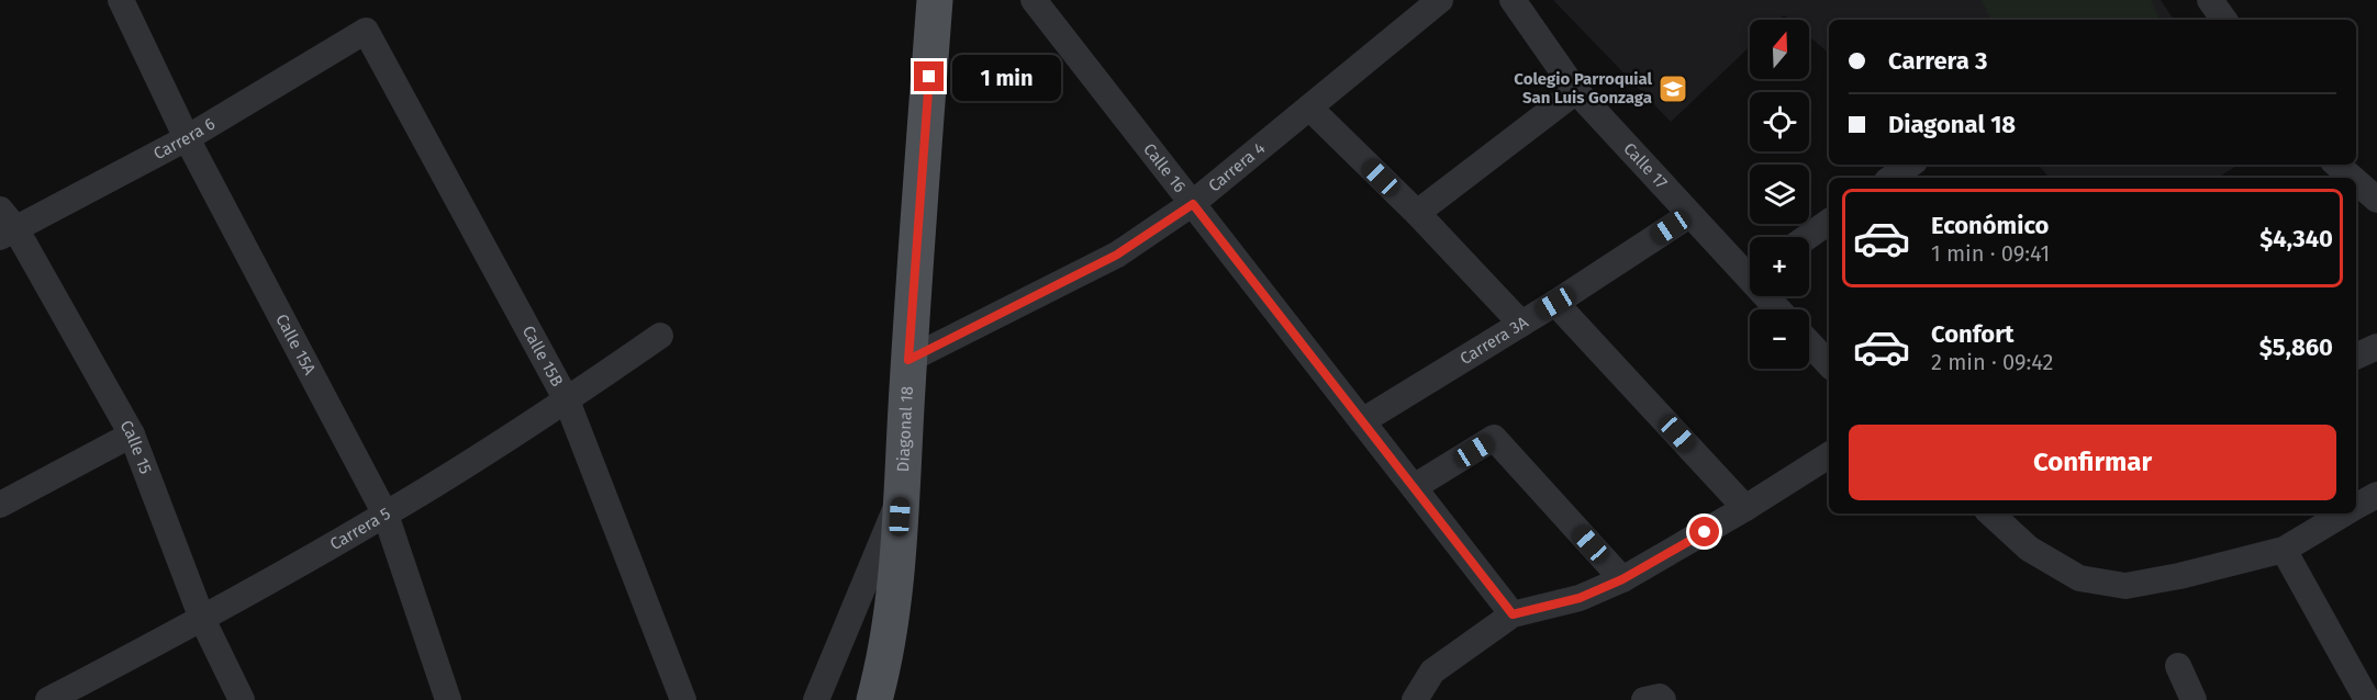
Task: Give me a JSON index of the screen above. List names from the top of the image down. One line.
{"streets":{"main road":["Diagonal 18"],"street":["Carrera 6","Calle 17","Calle 16","Carrera 4","Carrera 3A","Calle 15A","Calle 15B","Calle 15","Carrera 5"]},"crossings":[["Carrera 6","Calle 15A"],["Carrera 6","Calle 15B"],["Carrera 6","Calle 15"],["Calle 17","Carrera 3A"],["Calle 16","Carrera 4"],["Calle 16","Carrera 3A"],["Carrera 4","Diagonal 18"],["Calle 15A","Carrera 5"],["Calle 15B","Carrera 5"],["Calle 15","Carrera 5"]],"places":{"school or university":["Colegio Parroquial San Luis Gonzaga"]},"north":"top","page":{"map_buttons":["+","−"],"banner":["Carrera 3","Diagonal 18"],"bubble":"1 min","list":[{"name":"Económico","note":"1 min · 09:41","value":"$4,340"},{"name":"Confort","note":"2 min · 09:42","value":"$5,860"}],"buttons":"Confirmar"}}
